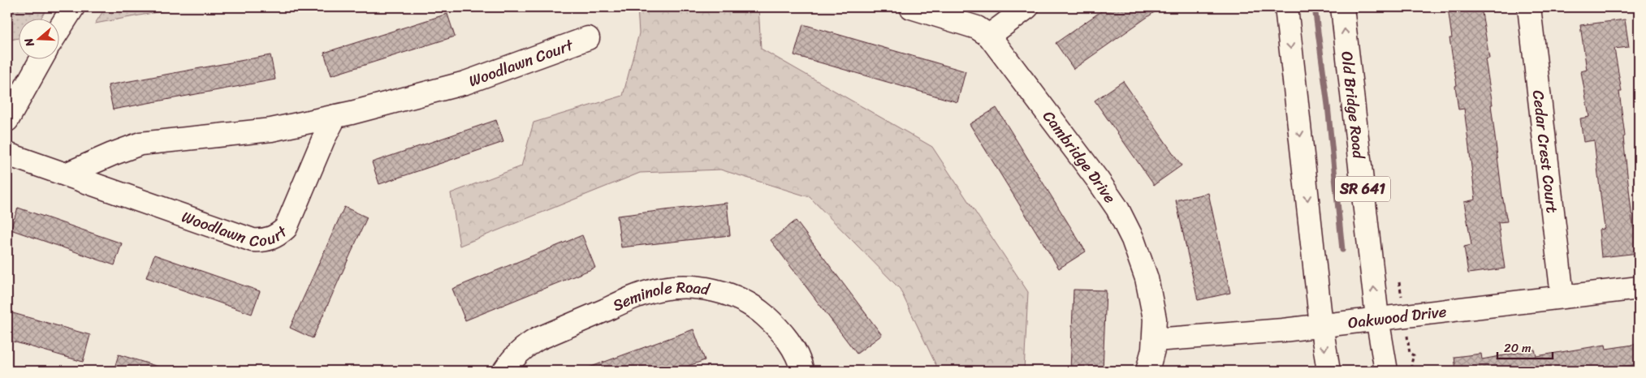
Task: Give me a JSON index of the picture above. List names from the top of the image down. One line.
{"streets":{"street":["Woodlawn Court","Old Bridge Road","Cedar Crest Court","Cambridge Drive","SR 641","Seminole Road","Oakwood Drive"]},"crossings":[["Old Bridge Road","Oakwood Drive"],["Cedar Crest Court","Oakwood Drive"],["Cambridge Drive","Oakwood Drive"]],"scale_bar":"20 m","north":"left"}
